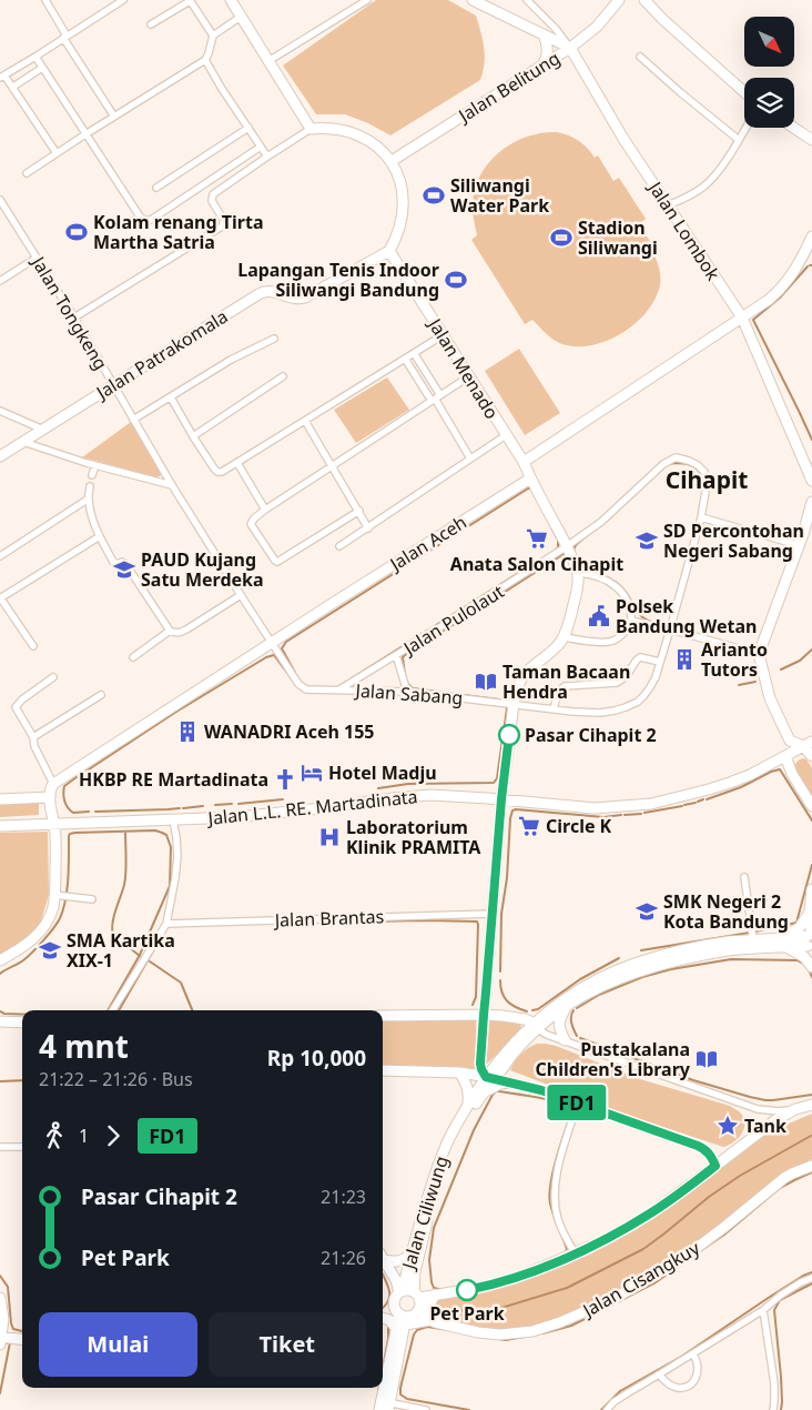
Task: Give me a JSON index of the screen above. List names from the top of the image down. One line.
{"streets":{"street":["Jalan Belitung","Jalan Lombok","Jalan Tongkeng","Jalan Patrakomala","Jalan Menado","Jalan Aceh","Jalan Pulolaut","Jalan Sabang","Jalan L.L. RE. Martadinata","Jalan Brantas","Jalan Ciliwung","Jalan Cisangkuy"]},"crossings":[["Jalan Belitung","Jalan Lombok"],["Jalan Tongkeng","Jalan Patrakomala"],["Jalan Tongkeng","Jalan Aceh"],["Jalan Tongkeng","Jalan Sabang"],["Jalan Patrakomala","Jalan Menado"],["Jalan Aceh","Jalan Sabang"],["Jalan Pulolaut","Jalan Sabang"],["Jalan Ciliwung","Jalan Cisangkuy"]],"districts":["Cihapit"],"places":{"sports":["Siliwangi Water Park","Kolam renang Tirta Martha Satria","Stadion Siliwangi","Lapangan Tenis Indoor Siliwangi Bandung"],"supermarket":["Anata Salon Cihapit","Circle K"],"school or university":["SD Percontohan Negeri Sabang","PAUD Kujang Satu Merdeka","SMK Negeri 2 Kota Bandung","SMA Kartika XIX-1"],"public building":["Polsek Bandung Wetan"],"building":["Arianto Tutors","WANADRI Aceh 155"],"library":["Taman Bacaan Hendra","Pustakalana Children's Library"],"other":["Pasar Cihapit 2","Pet Park"],"hotel":["Hotel Madju"],"church":["HKBP RE Martadinata"],"hospital":["Laboratorium Klinik PRAMITA"],"place":["Tank"]},"lines":["bus line FD1"],"north":"bottom right","page":{"on_map":"FD1","heading":["4 mnt","21:22 – 21:26 · Bus","Rp 10,000"],"legs":["1","FD1"],"list":[{"name":"Pasar Cihapit 2","value":"21:23"},{"name":"Pet Park","value":"21:26"}],"buttons":["Mulai","Tiket"]}}
